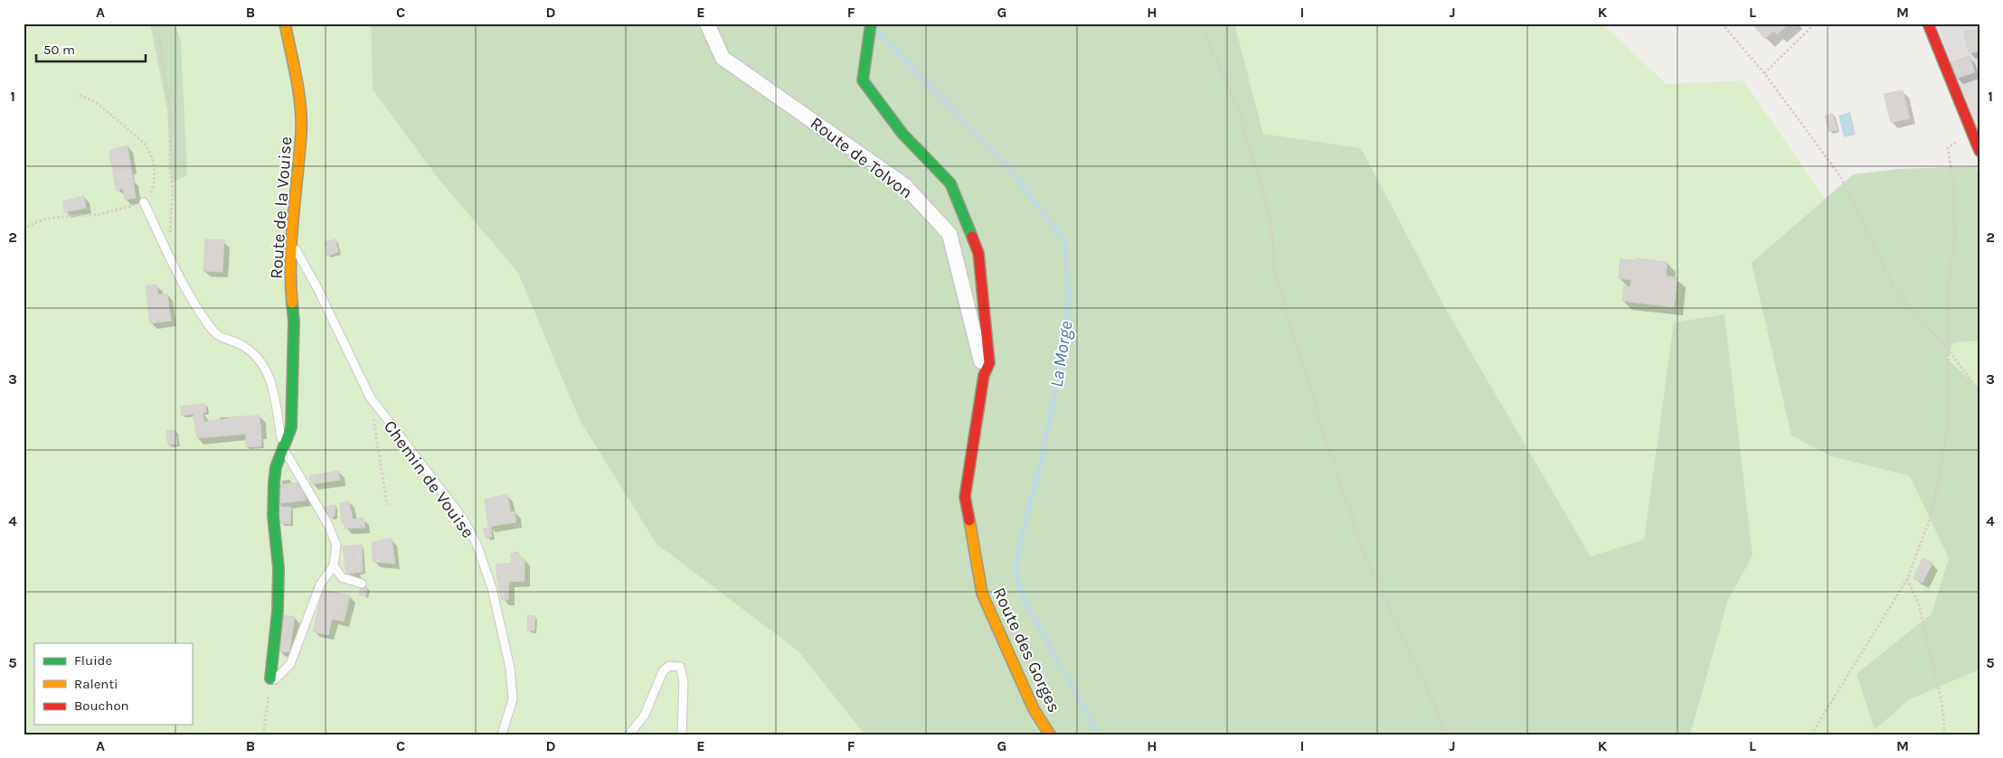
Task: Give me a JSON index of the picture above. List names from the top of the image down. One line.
{"streets":{"street":["Route de Tolvon","Route de la Vouise","Route des Gorges"],"lane":["Chemin de Vouise"]},"crossings":[["Route de Tolvon","Route des Gorges"],["Route de la Vouise","Chemin de Vouise"]],"water":["La Morge"],"legend":["Fluide","Ralenti","Bouchon"],"scale_bar":"50 m","grid":{"columns":["A","B","C","D","E","F","G","H","I","J","K","L","M"],"rows":["1","2","3","4","5"]}}
